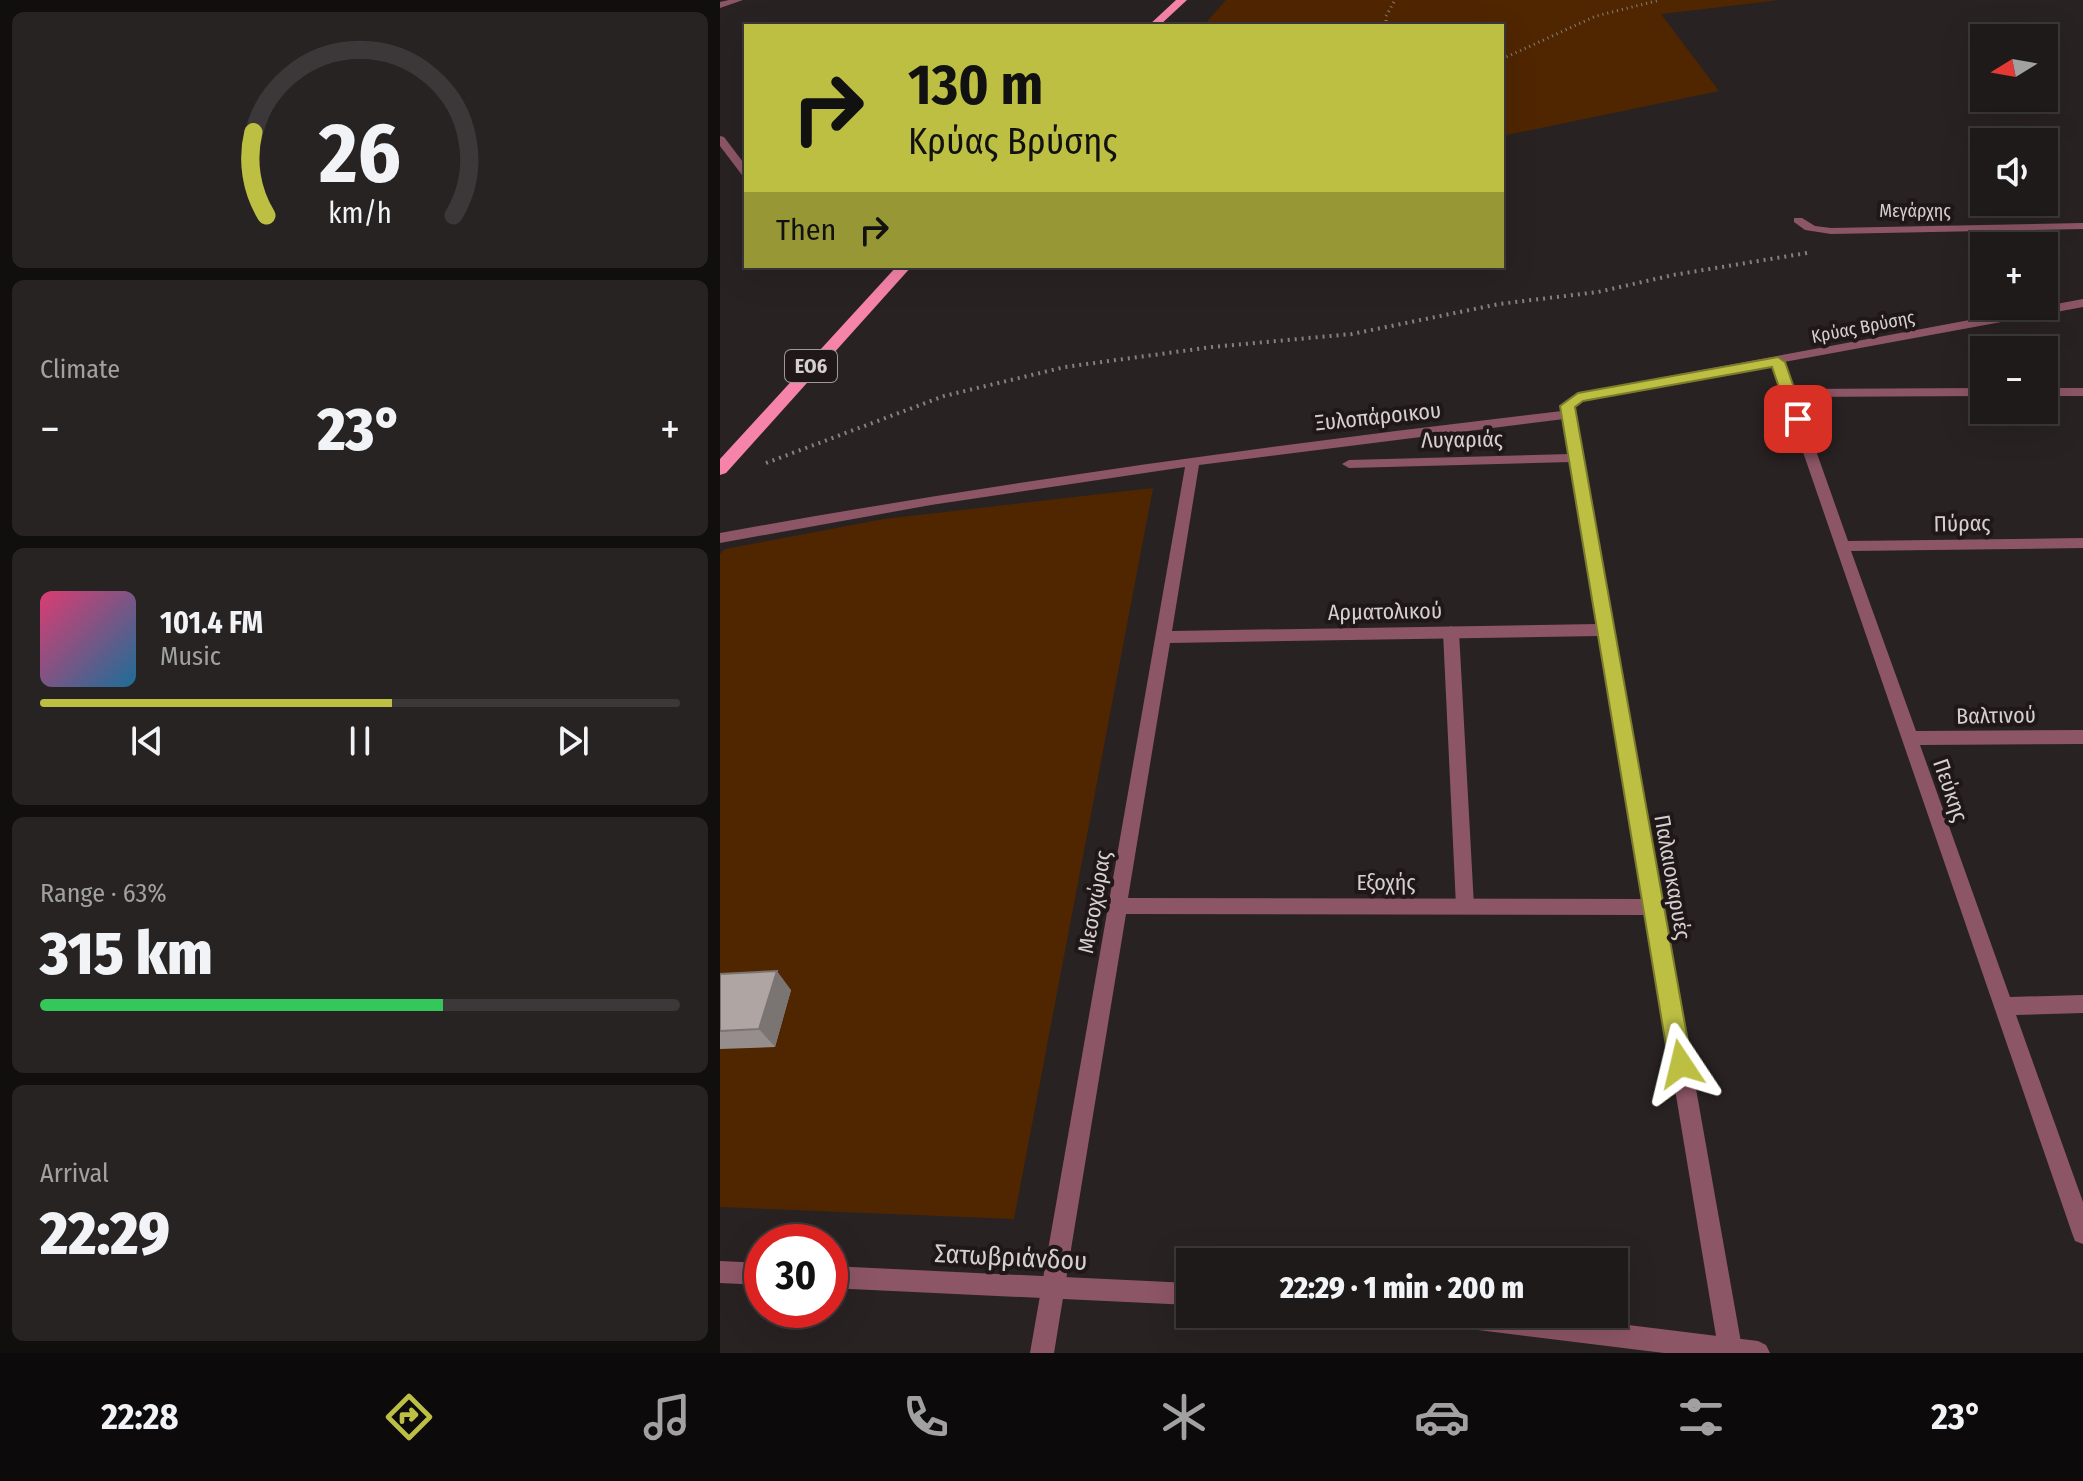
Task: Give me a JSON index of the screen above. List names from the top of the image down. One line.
{"streets":{"main road":["ΕΟ6"],"street":["Μεγάρχης","Κρύας Βρύσης","Ξυλοπάροικου","Λυγαριάς","Πύρας","Αρματολικού","Βαλτινού","Πεύκης","Παλαιοκαρυές","Εξοχής","Μεσοχώρας","Σατωβριάνδου"]},"crossings":[["Κρύας Βρύσης","Ξυλοπάροικου"],["Κρύας Βρύσης","Πεύκης"],["Κρύας Βρύσης","Παλαιοκαρυές"],["Ξυλοπάροικου","Παλαιοκαρυές"],["Ξυλοπάροικου","Μεσοχώρας"],["Λυγαριάς","Παλαιοκαρυές"],["Πύρας","Πεύκης"],["Αρματολικού","Παλαιοκαρυές"],["Αρματολικού","Μεσοχώρας"],["Βαλτινού","Πεύκης"],["Παλαιοκαρυές","Εξοχής"],["Εξοχής","Μεσοχώρας"],["Μεσοχώρας","Σατωβριάνδου"]],"north":"left","page":{"map_buttons":["+","−"],"turn":["130 m","Κρύας Βρύσης"],"then":"Then","tile":["Climate",["Range · 63%","315 km"],["Arrival","22:29"]],"heat":["−","23°","+"],"song":["101.4 FM","Music"],"limit":"30","trip":"22:29 · 1 min · 200 m","tabs":["22:28","23°"],"gauge":["26","km/h"]}}
